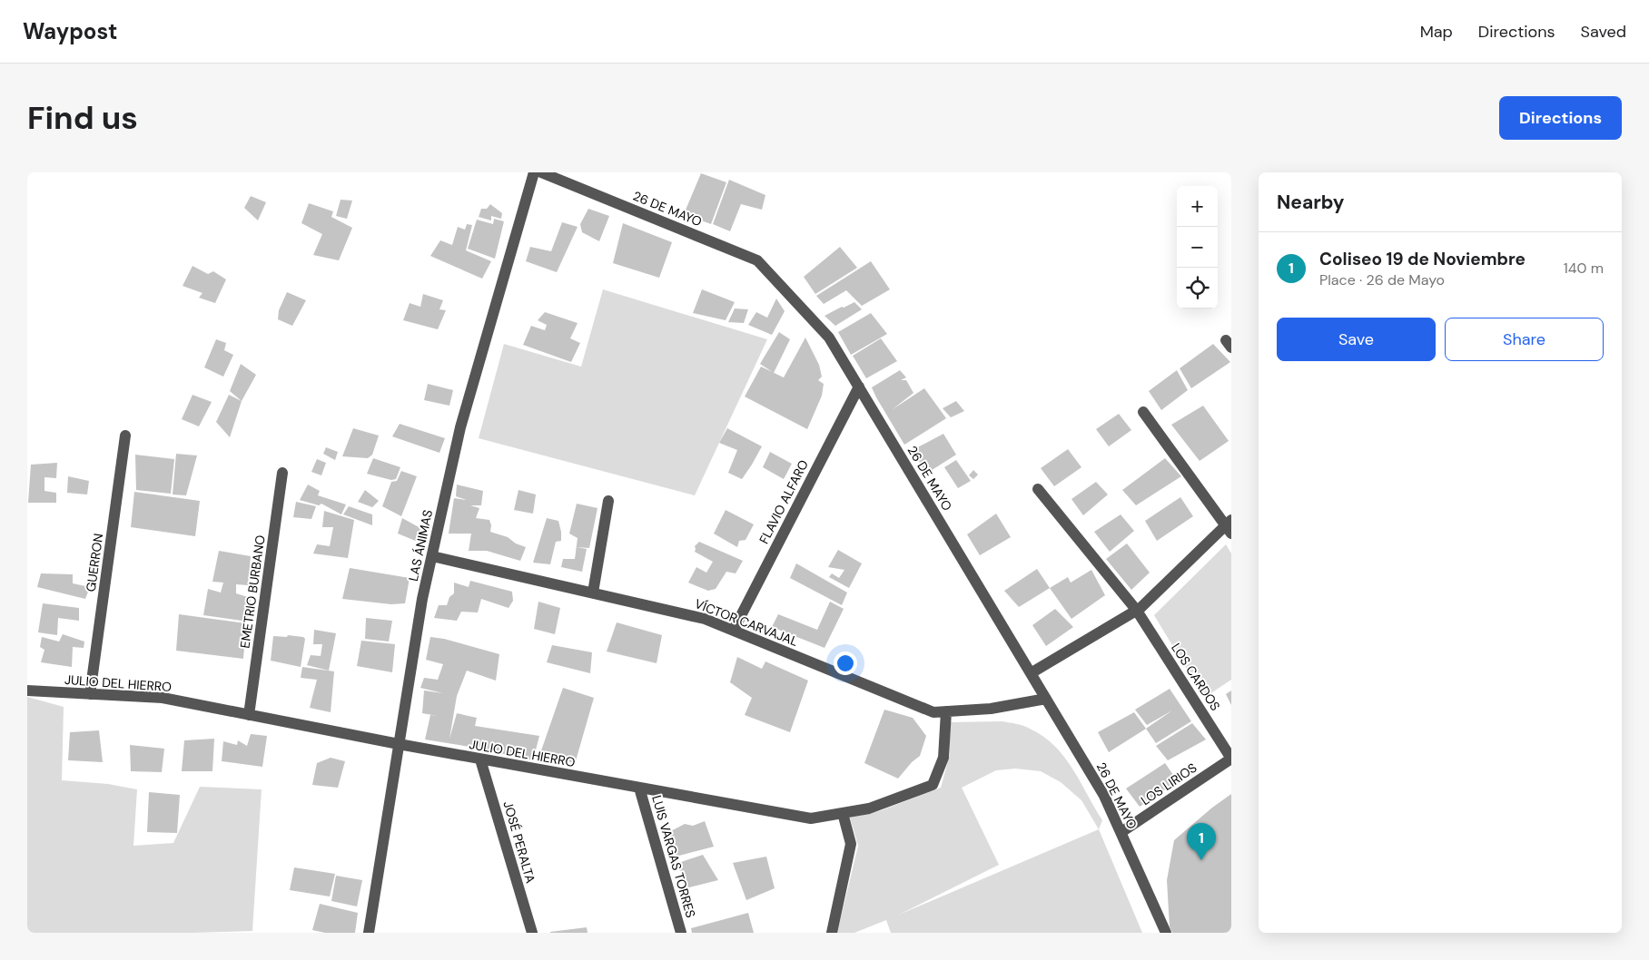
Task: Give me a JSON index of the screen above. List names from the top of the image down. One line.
{"streets":{"street":["26 DE MAYO","FLAVIO ALFARO","LAS ÁNIMAS","GUERRON","EMETRIO BURBANO","VÍCTOR CARVAJAL","LOS CARDOS","JULIO DEL HIERRO","LOS LIRIOS","JOSÉ PERALTA","LUIS VARGAS TORRES"]},"crossings":[["26 DE MAYO","FLAVIO ALFARO"],["26 DE MAYO","VÍCTOR CARVAJAL"],["26 DE MAYO","LOS LIRIOS"],["FLAVIO ALFARO","VÍCTOR CARVAJAL"],["LAS ÁNIMAS","VÍCTOR CARVAJAL"],["LAS ÁNIMAS","JULIO DEL HIERRO"],["GUERRON","JULIO DEL HIERRO"],["EMETRIO BURBANO","JULIO DEL HIERRO"],["VÍCTOR CARVAJAL","JULIO DEL HIERRO"],["LOS CARDOS","LOS LIRIOS"],["JULIO DEL HIERRO","JOSÉ PERALTA"],["JULIO DEL HIERRO","LUIS VARGAS TORRES"]],"page":{"header":"Waypost","nav":["Map","Directions","Saved"],"buttons":["Directions",["Save","Share"]],"title":"Find us","heading":"Nearby","map_buttons":["+","−"],"list":[{"mark":"1","name":"Coliseo 19 de Noviembre","note":"Place · 26 de Mayo","value":"140 m"}],"pins":"1"}}
